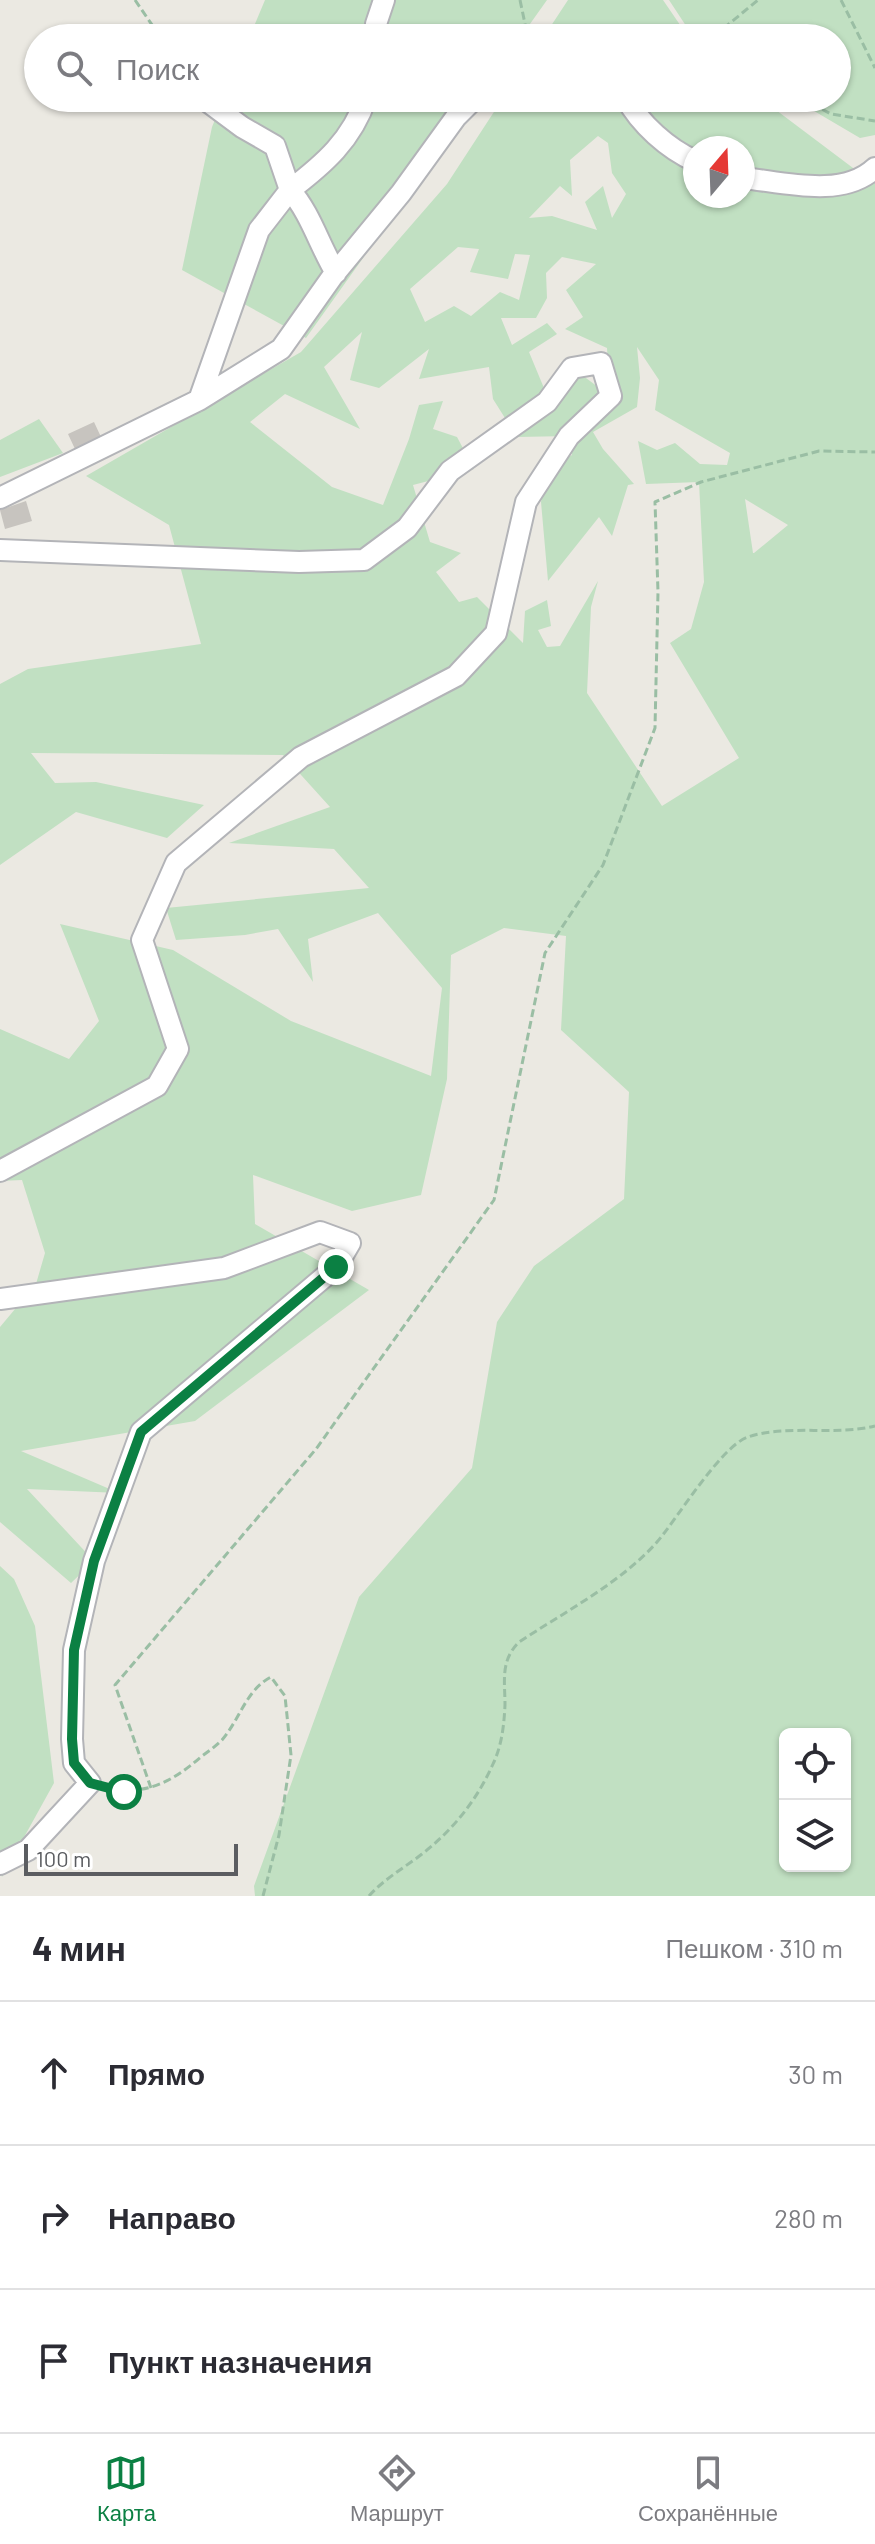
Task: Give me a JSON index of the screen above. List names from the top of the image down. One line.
{"scale_bar":"100 m","north":"top","page":{"search":"Поиск","scale":"100 m","heading":["4 мин","Пешком · 310 m"],"list":[["Прямо","30 m"],["Направо","280 m"],"Пункт назначения"],"nav":["Карта","Маршрут","Сохранённые"]}}
